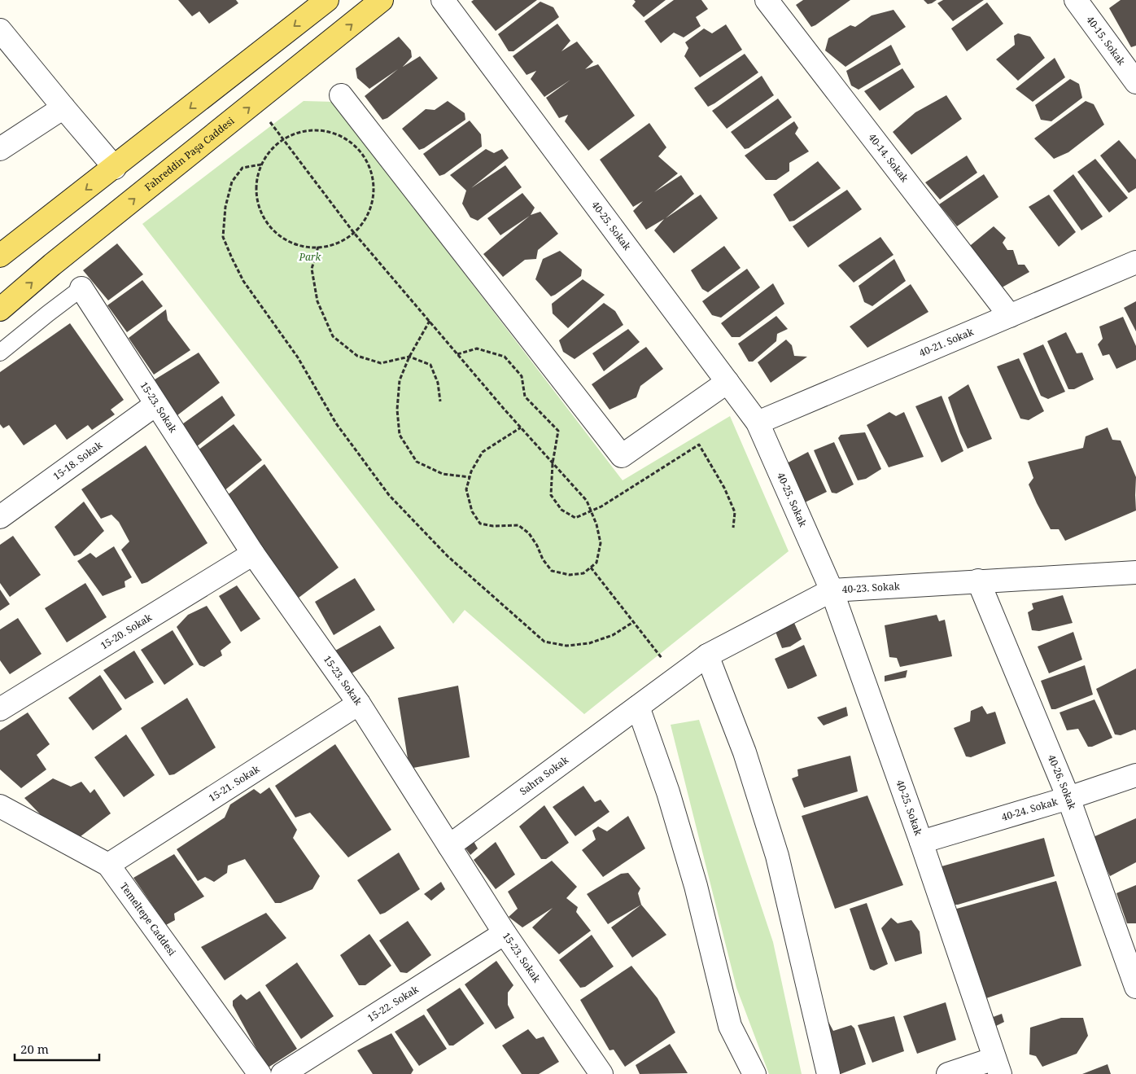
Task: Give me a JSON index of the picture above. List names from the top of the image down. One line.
{"streets":{"main road":["Fahreddin Paşa Caddesi"],"street":["40-15. Sokak","40-14. Sokak","40-25. Sokak","40-21. Sokak","15-23. Sokak","15-18. Sokak","40-23. Sokak","15-20. Sokak","Sahra Sokak","40-26. Sokak","15-21. Sokak","40-24. Sokak","Temeltepe Caddesi","15-22. Sokak"]},"crossings":[["40-14. Sokak","40-21. Sokak"],["40-25. Sokak","40-21. Sokak"],["40-25. Sokak","40-23. Sokak"],["40-25. Sokak","40-24. Sokak"],["15-23. Sokak","15-18. Sokak"],["15-23. Sokak","15-20. Sokak"],["15-23. Sokak","Sahra Sokak"],["15-23. Sokak","15-21. Sokak"],["15-23. Sokak","15-22. Sokak"],["40-23. Sokak","Sahra Sokak"],["40-23. Sokak","40-26. Sokak"],["40-26. Sokak","40-24. Sokak"],["15-21. Sokak","Temeltepe Caddesi"]],"parks":["Park"],"scale_bar":"20 m"}
